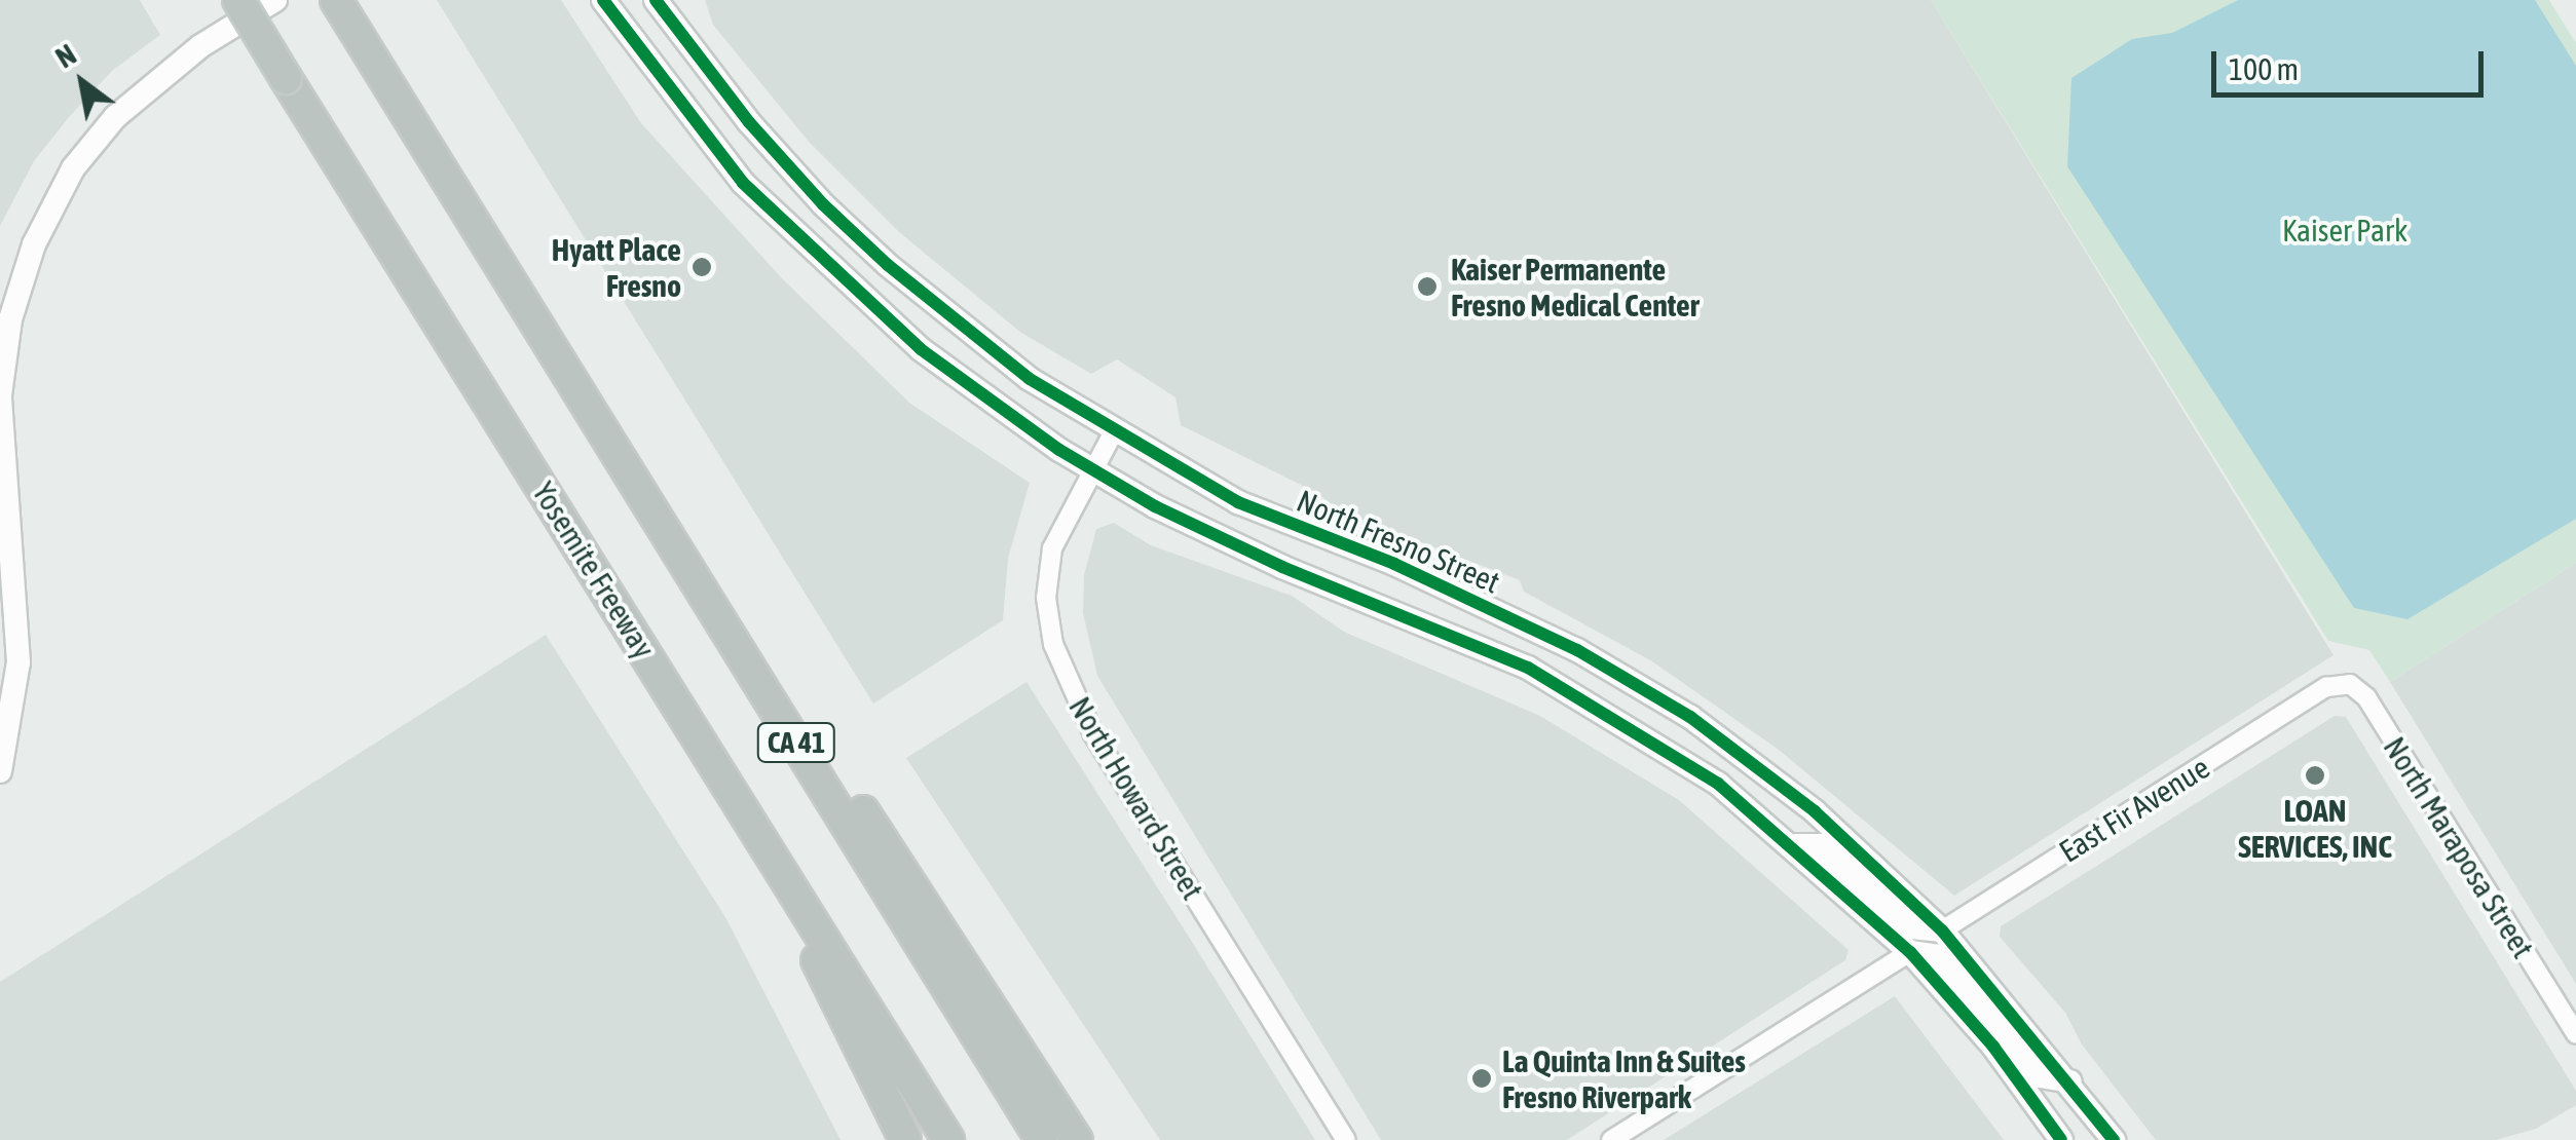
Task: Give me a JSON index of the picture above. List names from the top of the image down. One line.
{"streets":{"highway":["Yosemite Freeway","CA 41"],"main road":["North Fresno Street"],"street":["North Howard Street","East Fir Avenue","North Maraposa Street"]},"crossings":[["North Fresno Street","North Howard Street"],["North Fresno Street","East Fir Avenue"],["East Fir Avenue","North Maraposa Street"]],"parks":["Kaiser Park"],"places":["Hyatt Place Fresno","Kaiser Permanente Fresno Medical Center","LOAN SERVICES, INC","La Quinta Inn & Suites Fresno Riverpark"],"scale_bar":"100 m","north":"top left"}
